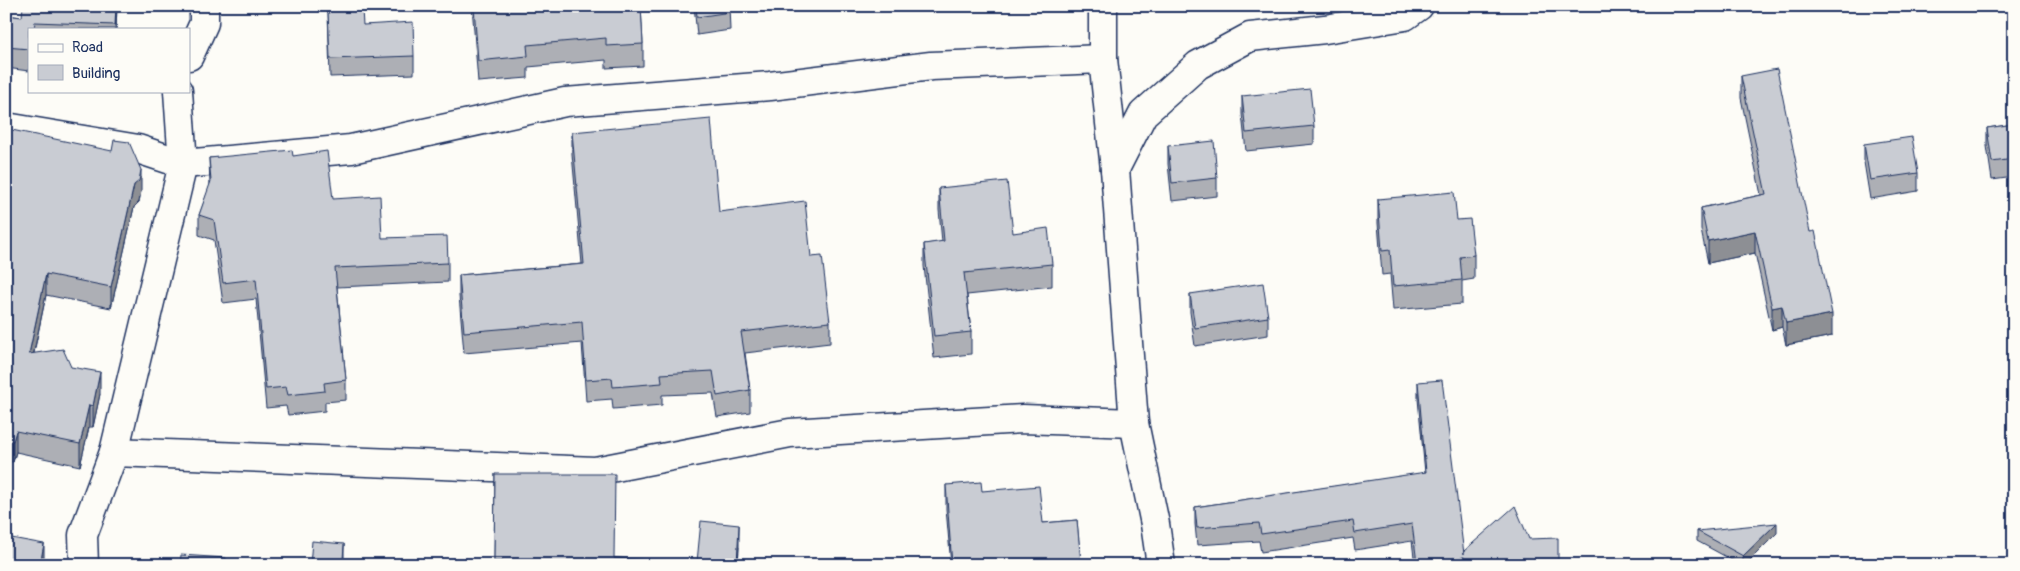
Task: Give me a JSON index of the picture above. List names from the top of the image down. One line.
{"legend":["Road","Building"]}
